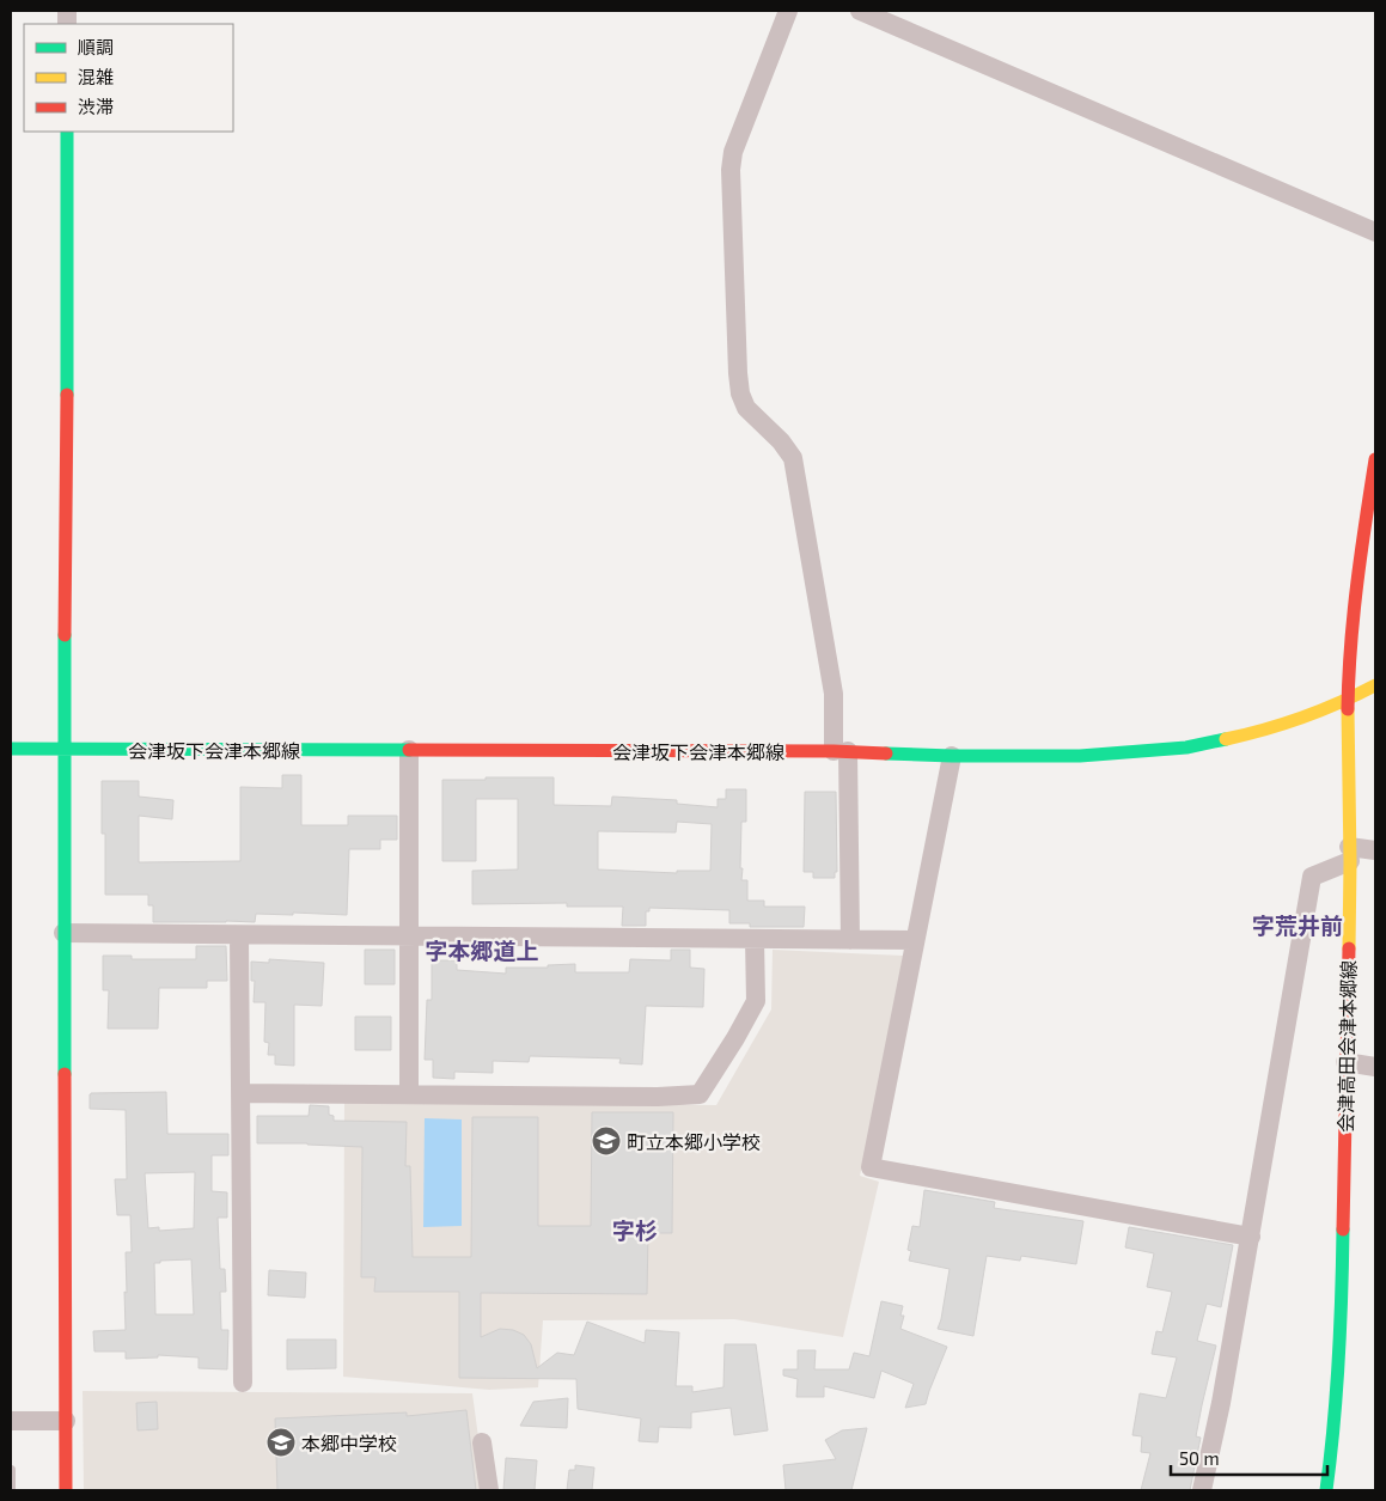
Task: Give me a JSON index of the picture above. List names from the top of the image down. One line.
{"streets":{"main road":["会津坂下会津本郷線","会津高田会津本郷線"]},"crossings":[["会津坂下会津本郷線","会津高田会津本郷線"]],"districts":["字荒井前","字本郷道上","字杉"],"places":{"school or university":["町立本郷小学校","本郷中学校"]},"legend":["順調","混雑","渋滞"],"scale_bar":"50 m"}
